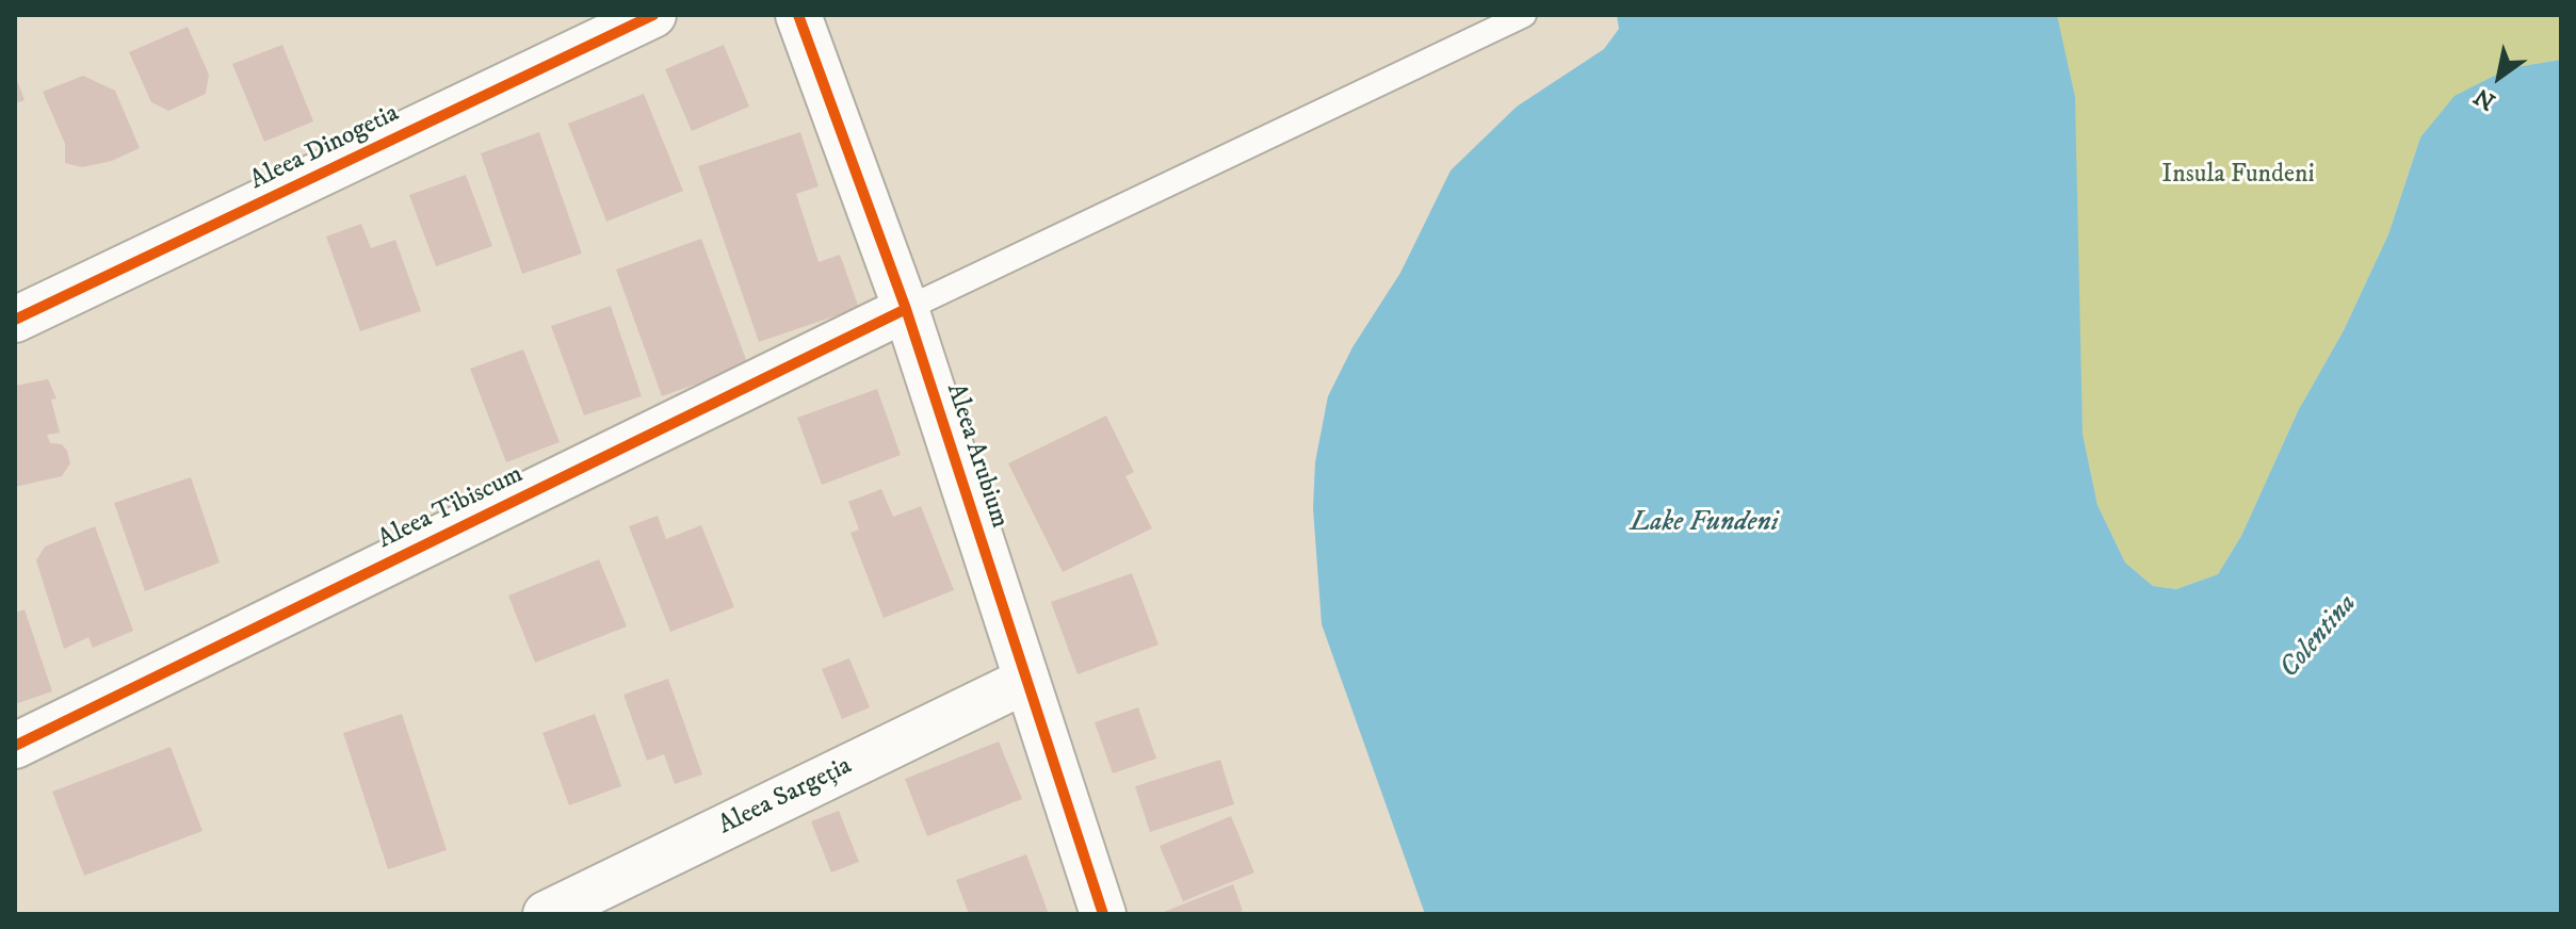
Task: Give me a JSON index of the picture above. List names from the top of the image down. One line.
{"streets":{"street":["Aleea Dinogetia","Aleea Arubium","Aleea Tibiscum","Aleea Sargeția"]},"crossings":[["Aleea Arubium","Aleea Tibiscum"],["Aleea Arubium","Aleea Sargeția"]],"water":["Lake Fundeni","Colentina"],"parks":["Insula Fundeni"],"north":"bottom left"}
